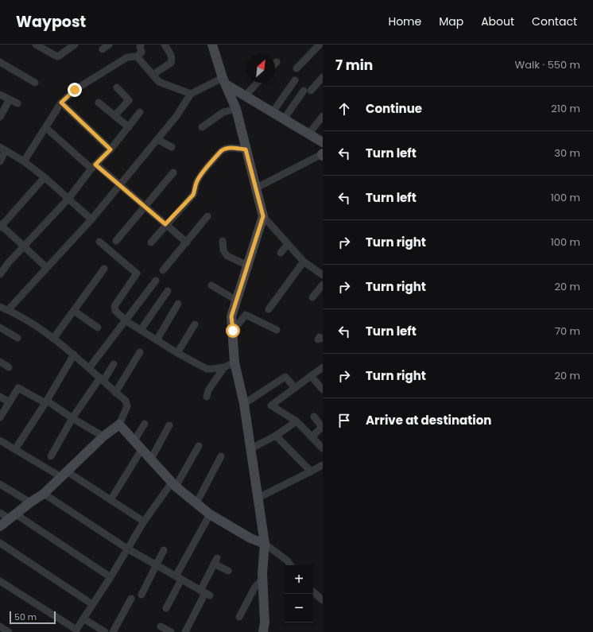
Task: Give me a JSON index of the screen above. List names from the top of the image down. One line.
{"scale_bar":"50 m","north":"top right","page":{"header":"Waypost","nav":["Home","Map","About","Contact"],"heading":["7 min","Walk · 550 m"],"list":[["Continue","210 m"],["Turn left","30 m"],["Turn left","100 m"],["Turn right","100 m"],["Turn right","20 m"],["Turn left","70 m"],["Turn right","20 m"],"Arrive at destination"],"map_buttons":["+","−"],"scale":"50 m"}}
